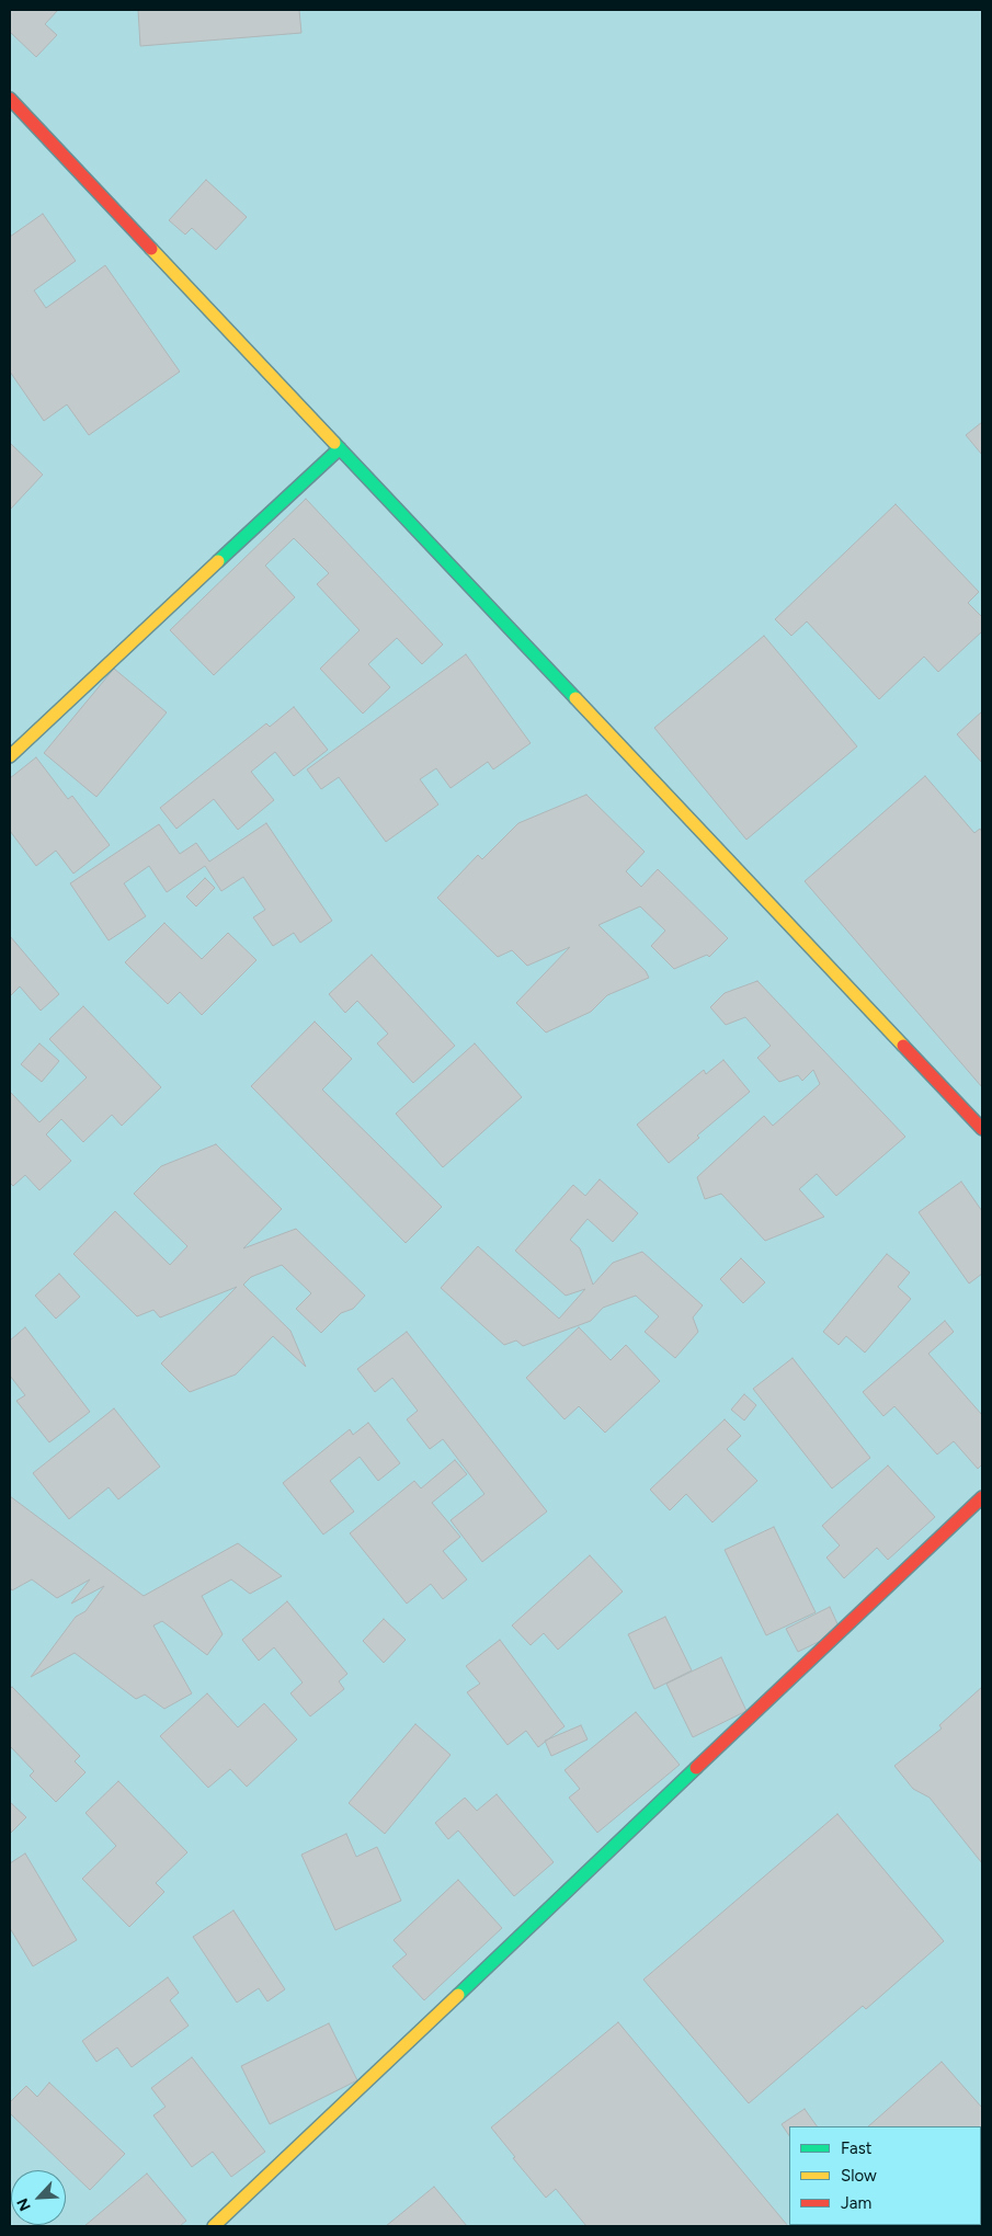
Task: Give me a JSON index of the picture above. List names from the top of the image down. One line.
{"legend":["Fast","Slow","Jam"],"north":"bottom left"}
